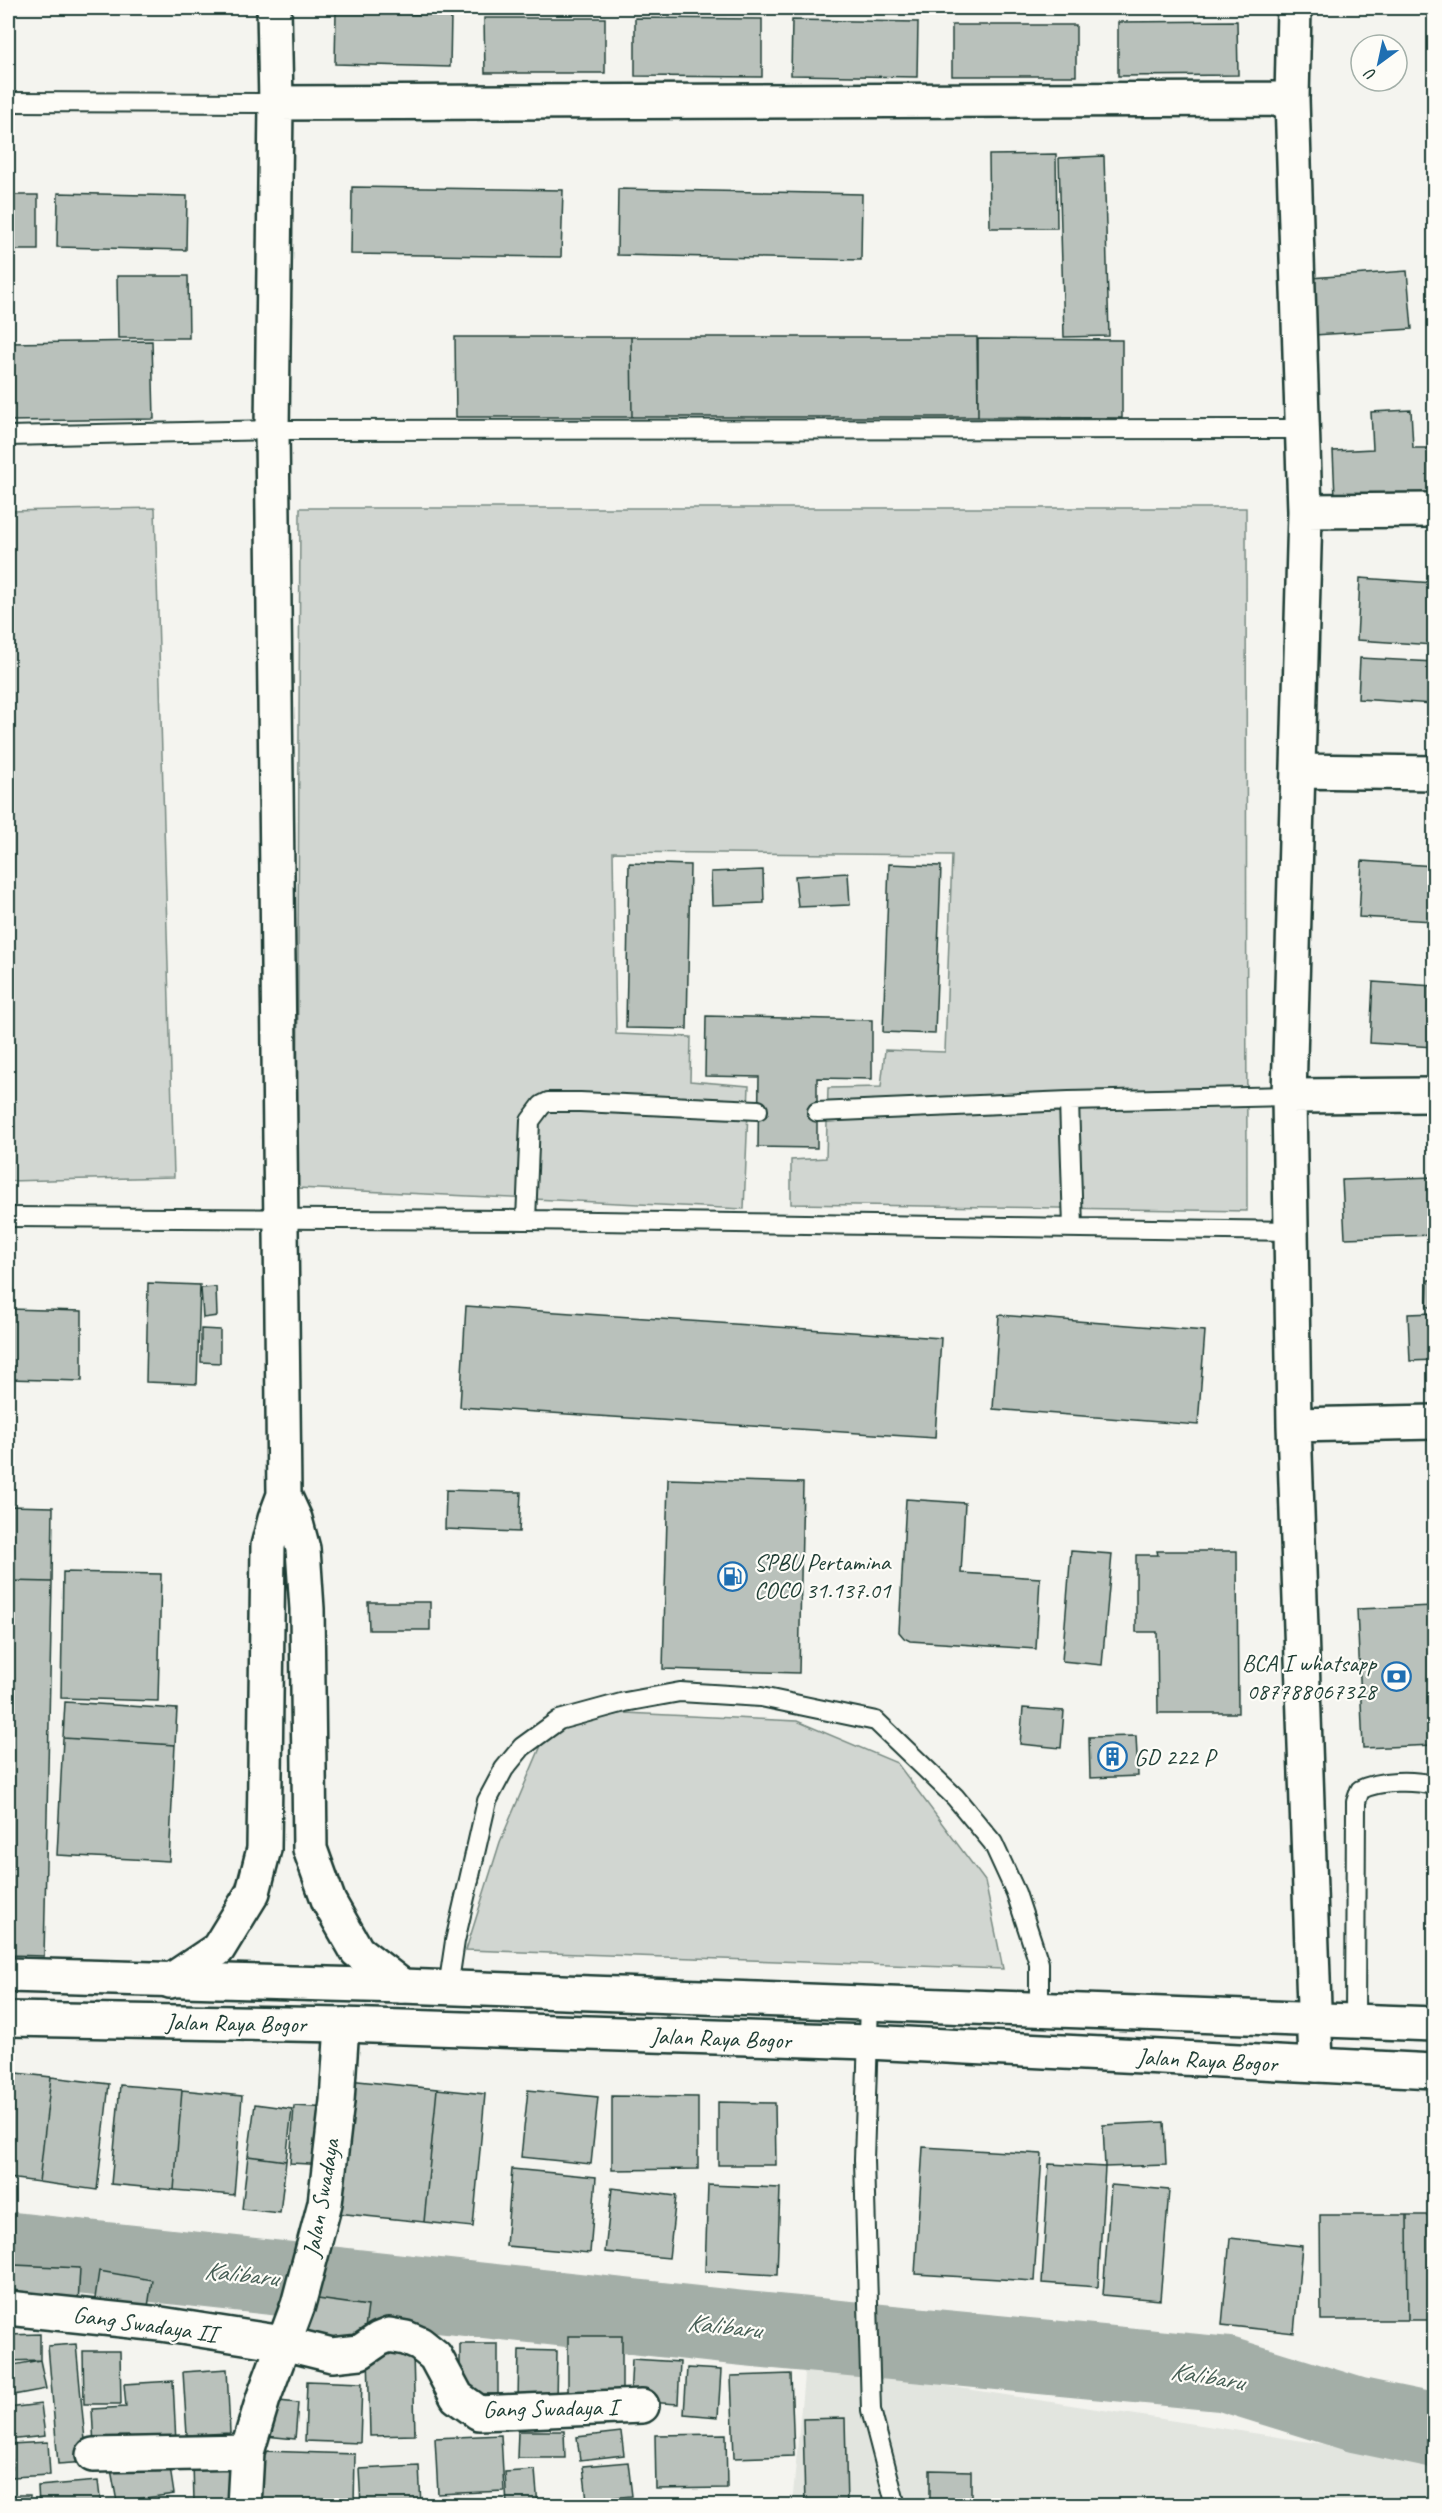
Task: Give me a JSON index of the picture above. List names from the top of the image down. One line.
{"streets":{"main road":["Jalan Raya Bogor","Jalan Swadaya","Gang Swadaya II","Gang Swadaya I"]},"crossings":[["Jalan Raya Bogor","Jalan Swadaya"],["Jalan Swadaya","Gang Swadaya II"],["Jalan Swadaya","Gang Swadaya I"],["Gang Swadaya II","Gang Swadaya I"]],"water":["Kalibaru"],"places":{"fuel station":["SPBU Pertamina COCO 31.137.01"],"bank":["BCA I whatsapp 087788067328"],"building":["GD 222 P"]},"north":"bottom left"}
